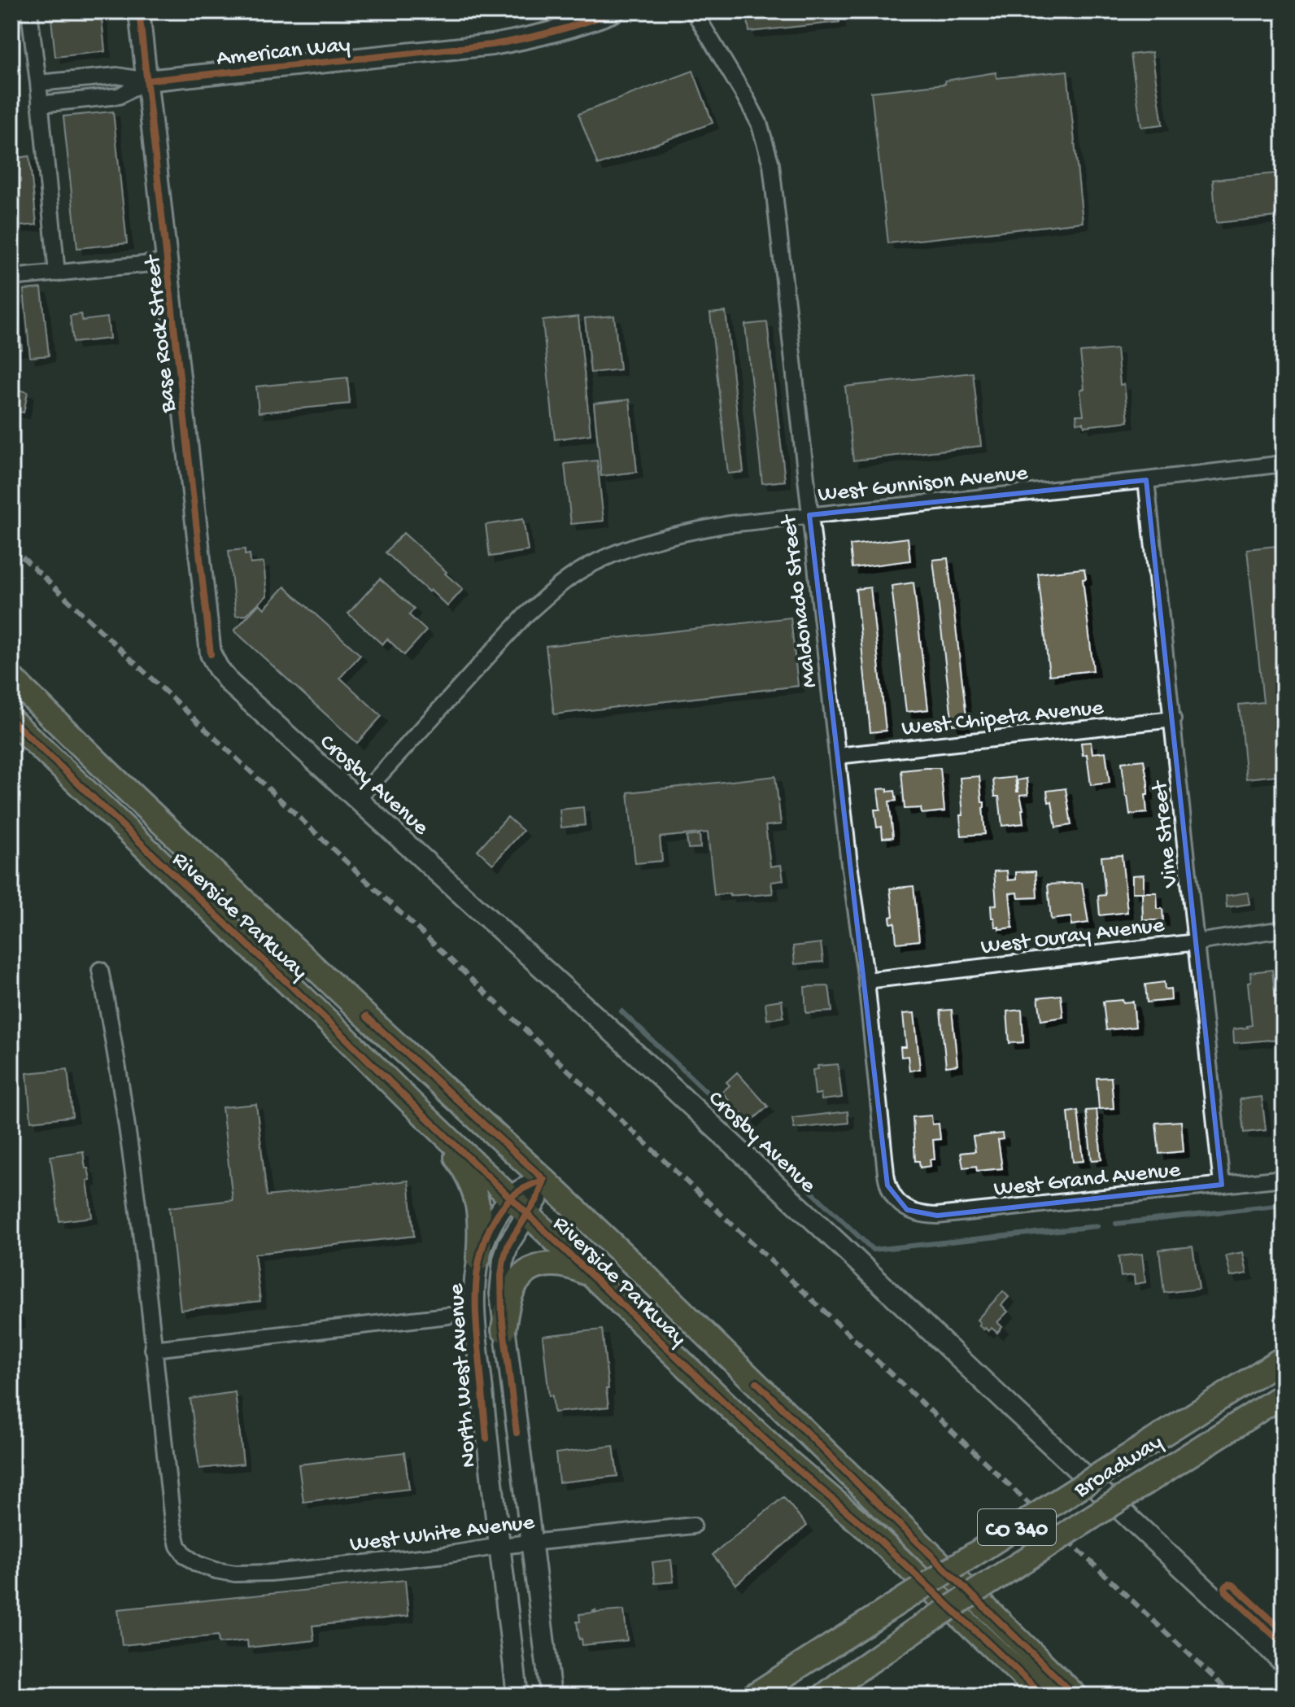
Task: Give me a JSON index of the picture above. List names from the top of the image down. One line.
{"streets":{"main road":["Riverside Parkway","Broadway","CO 340"],"street":["American Way","Base Rock Street","West Gunnison Avenue","Maldonado Street","West Chipeta Avenue","Crosby Avenue","Vine Street","West Ouray Avenue","West Grand Avenue","North West Avenue","West White Avenue"]},"crossings":[["American Way","Base Rock Street"],["Base Rock Street","Crosby Avenue"],["West Gunnison Avenue","Maldonado Street"],["West Gunnison Avenue","Crosby Avenue"],["West Gunnison Avenue","Vine Street"],["Maldonado Street","West Chipeta Avenue"],["Maldonado Street","West Ouray Avenue"],["Maldonado Street","West Grand Avenue"],["West Chipeta Avenue","Vine Street"],["Vine Street","West Ouray Avenue"],["Vine Street","West Grand Avenue"],["Riverside Parkway","North West Avenue"],["North West Avenue","West White Avenue"]]}
